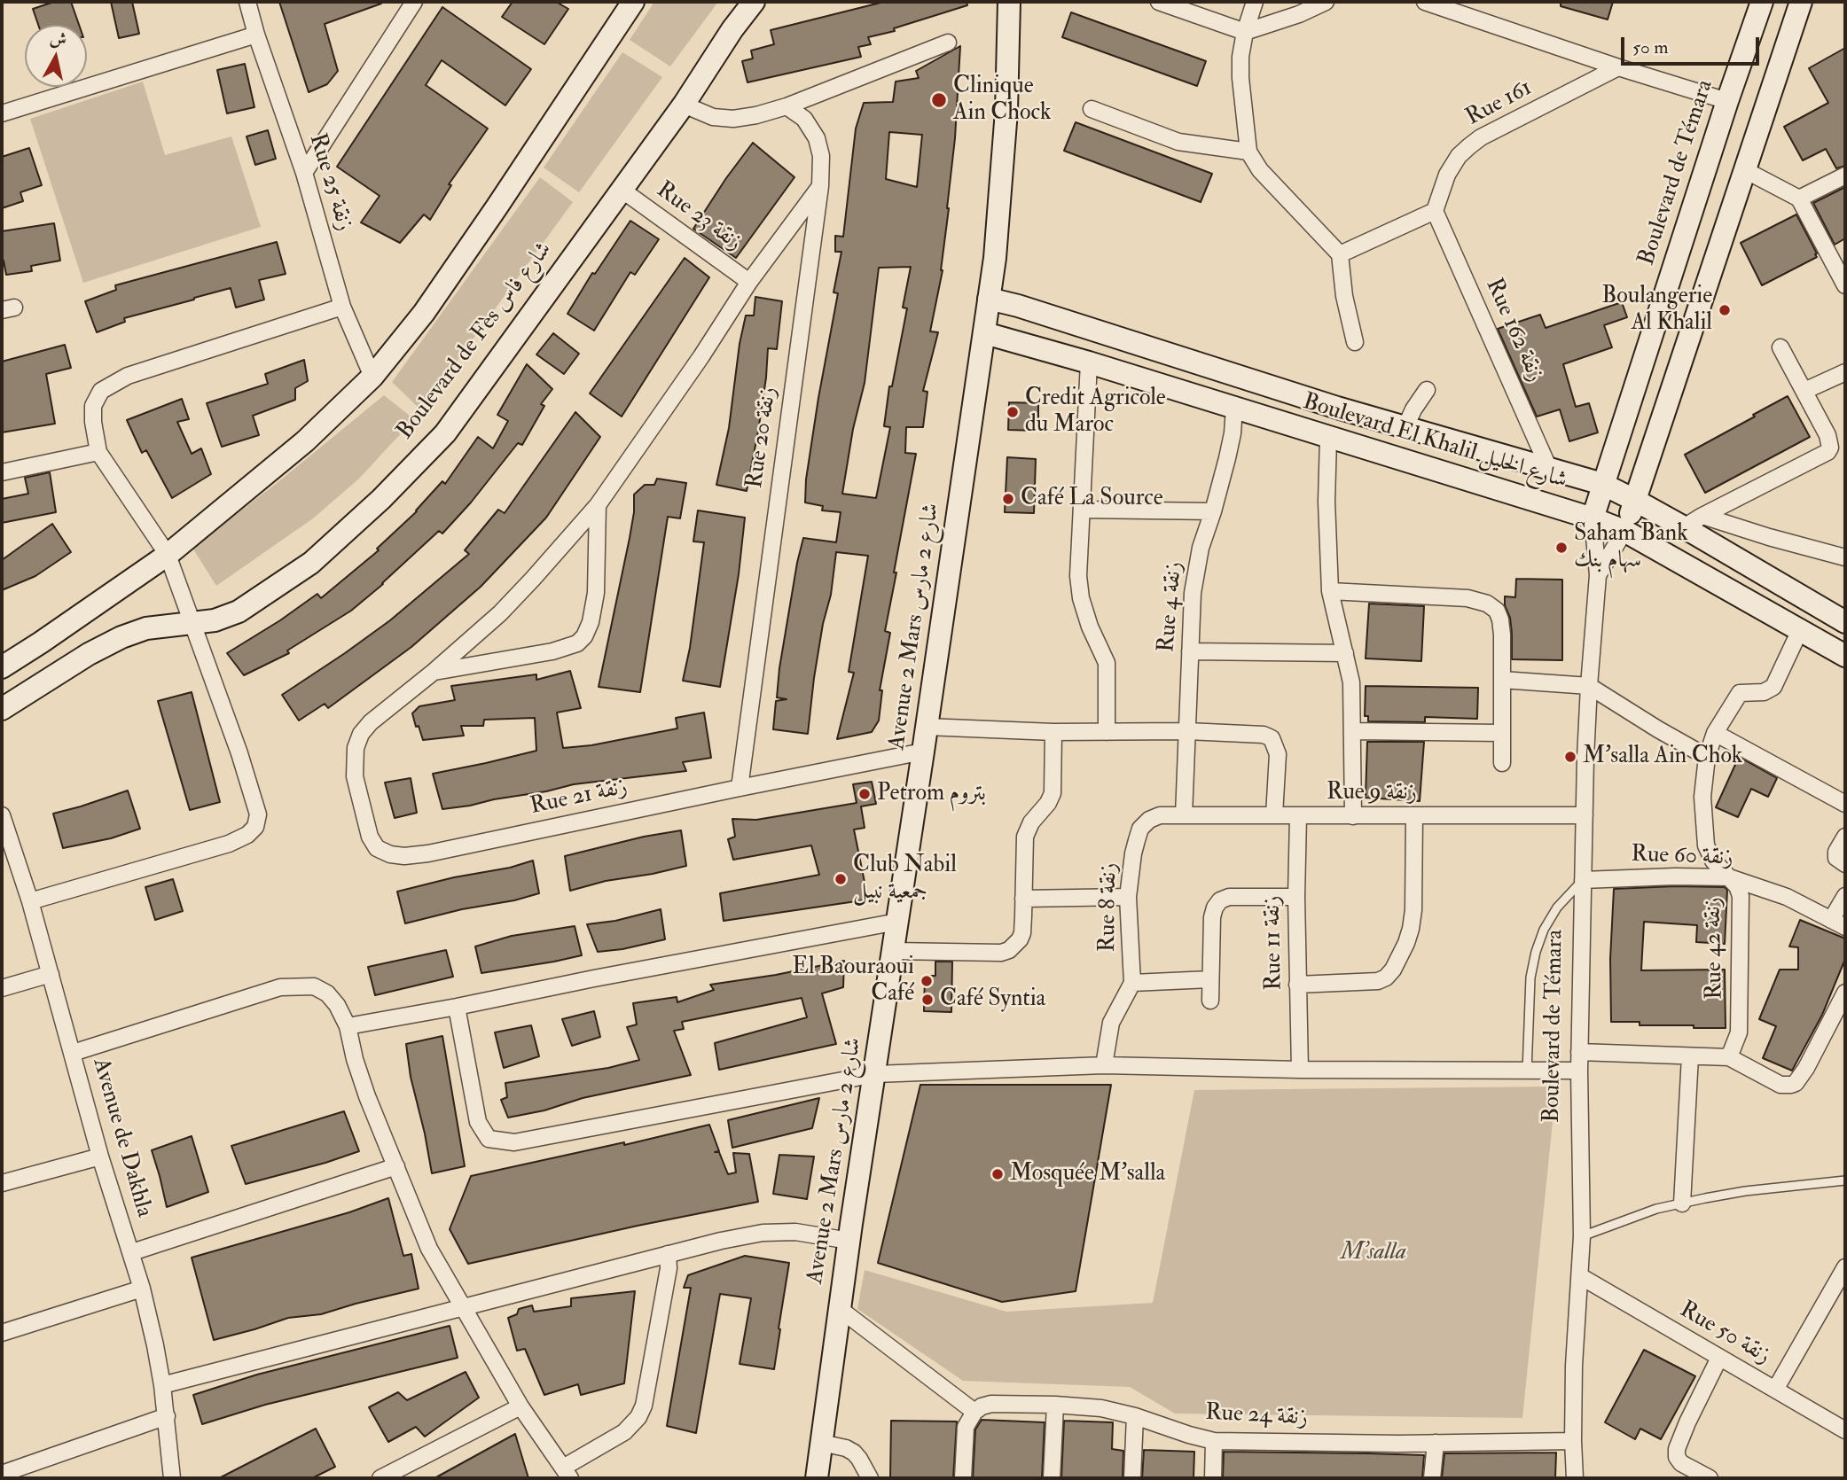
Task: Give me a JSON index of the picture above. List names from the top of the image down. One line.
{"streets":{"main road":["Boulevard de Témara","Boulevard de Fès شارع فاس","Boulevard El Khalil شارع الخليل","Avenue 2 Mars شارع 2 مارس"],"street":["Rue 161","Rue 25 زنقة","Rue 23 زنقة","Rue 162 زنقة","Rue 20 زنقة","Rue 4 زنقة","Rue 9 زنقة","Rue 21 زنقة","Rue 60 زنقة","Rue 8 زنقة","Rue 11 زنقة","Rue 42 زنقة","Avenue de Dakhla","Rue 50 زنقة","Rue 24 زنقة"]},"crossings":[["Rue 161","Rue 162 زنقة"],["Boulevard de Témara","Boulevard El Khalil شارع الخليل"],["Boulevard de Témara","Rue 9 زنقة"],["Boulevard de Témara","Rue 60 زنقة"],["Boulevard de Témara","Rue 50 زنقة"],["Boulevard de Témara","Rue 24 زنقة"],["Rue 23 زنقة","Boulevard de Fès شارع فاس"],["Rue 162 زنقة","Boulevard El Khalil شارع الخليل"],["Rue 20 زنقة","Rue 21 زنقة"],["Boulevard El Khalil شارع الخليل","Rue 4 زنقة"],["Boulevard El Khalil شارع الخليل","Avenue 2 Mars شارع 2 مارس"],["Boulevard El Khalil شارع الخليل","Rue 42 زنقة"],["Rue 4 زنقة","Rue 9 زنقة"],["Avenue 2 Mars شارع 2 مارس","Rue 21 زنقة"],["Rue 9 زنقة","Rue 8 زنقة"],["Rue 9 زنقة","Rue 11 زنقة"],["Rue 60 زنقة","Rue 42 زنقة"]],"parks":["M'salla"],"places":["Clinique Ain Chock","Boulangerie Al Khalil","Credit Agricole du Maroc","Café La Source","Saham Bank سهام بنك","M'salla Ain Chok","Petrom بتروم","Club Nabil جمعية نبيل","El Baouraoui Café","Café Syntia","Mosquée M'salla"],"scale_bar":"50 m","north":"top"}
